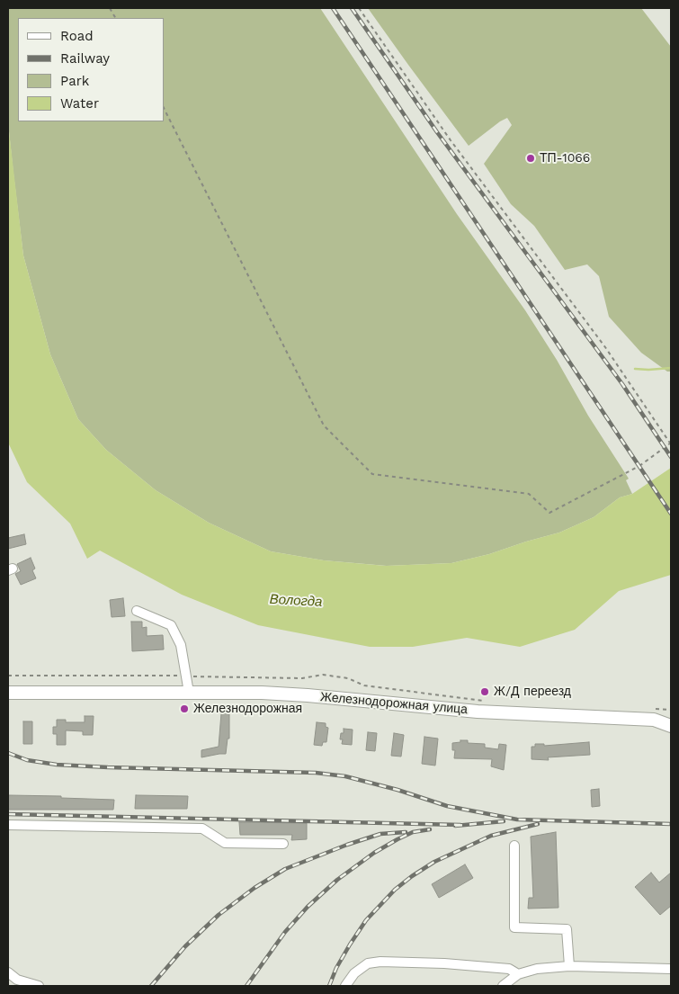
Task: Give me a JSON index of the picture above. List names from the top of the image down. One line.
{"streets":{"main road":["Железнодорожная улица"]},"water":["Вологда"],"places":["ТП-1066","Ж/Д переезд","Железнодорожная"],"legend":["Road","Railway","Park","Water"]}
